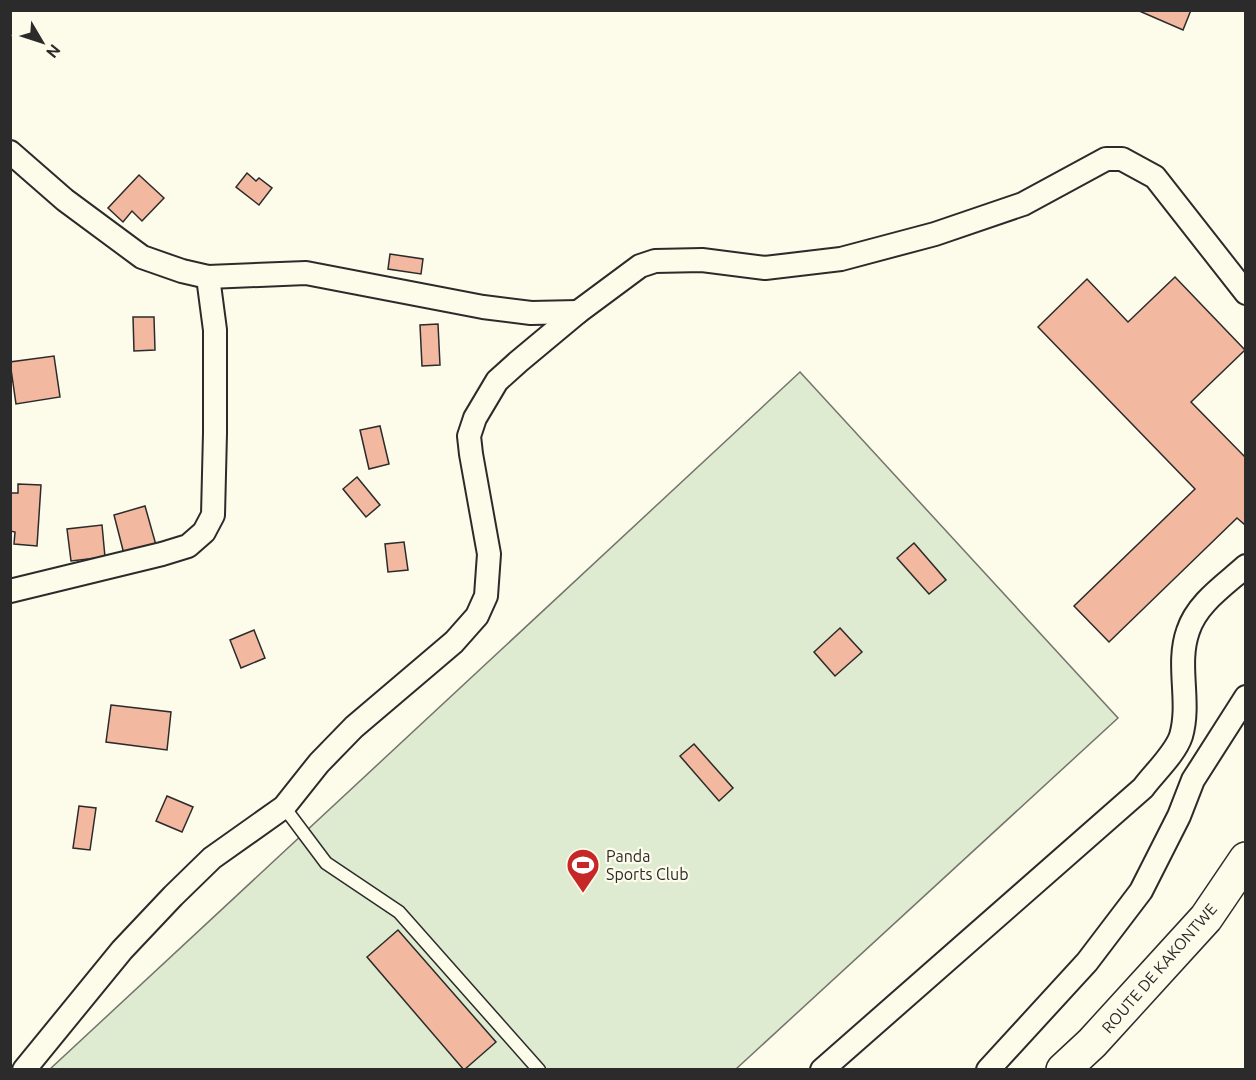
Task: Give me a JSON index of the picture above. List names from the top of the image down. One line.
{"streets":{"street":["ROUTE DE KAKONTWE"]},"places":{"sports":["Panda Sports Club"]},"north":"bottom right"}
